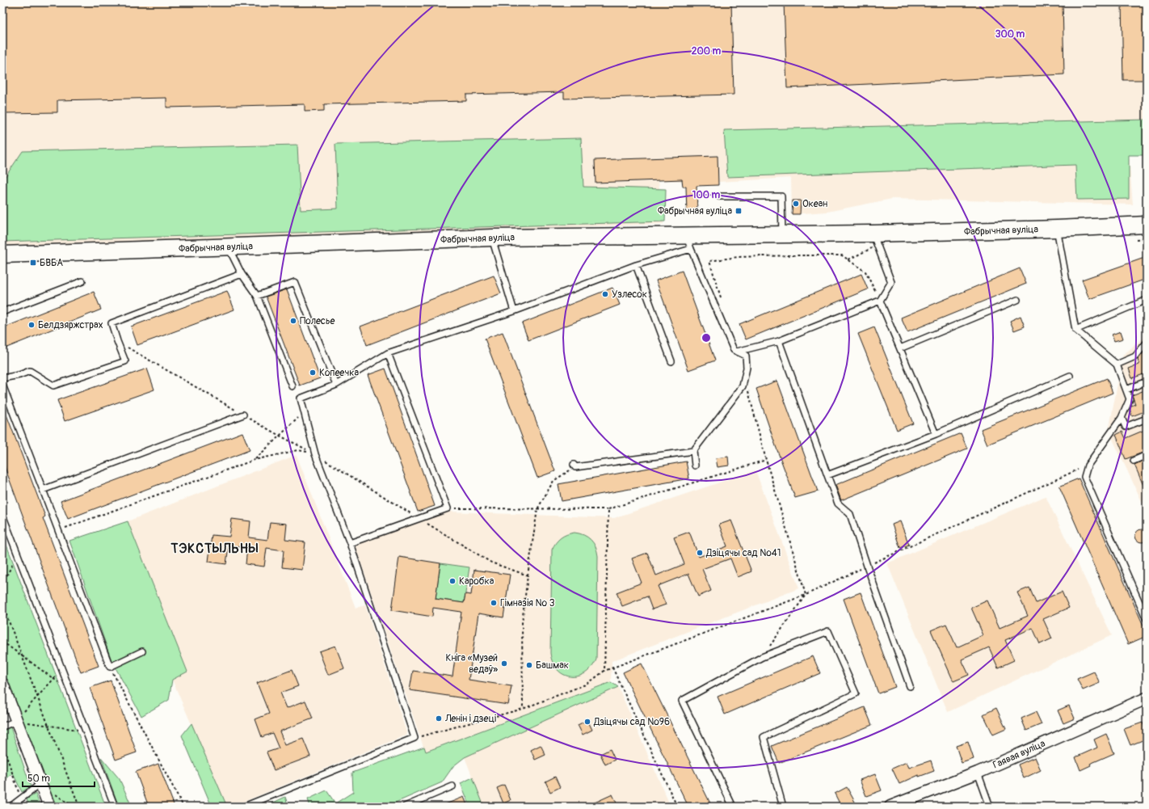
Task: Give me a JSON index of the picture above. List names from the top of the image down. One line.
{"streets":{"main road":["Фабрычная вуліца"],"street":["Гаявая вуліца"]},"districts":["ТЭКСТЫЛЬНЫ"],"places":{"other":["Океан","Узлесок","Полесье","Белдзяржстрах","Копеечка","Дзіцячы сад №41","Каробка","Гімназія № 3","Кніга «Музей ведаў»","Башмак","Ленін і дзеці","Дзіцячы сад №96"],"transit":["Фабрычная вуліца","БВБА"]},"scale_bar":"50 m","rings":["300 m","200 m","100 m"]}
